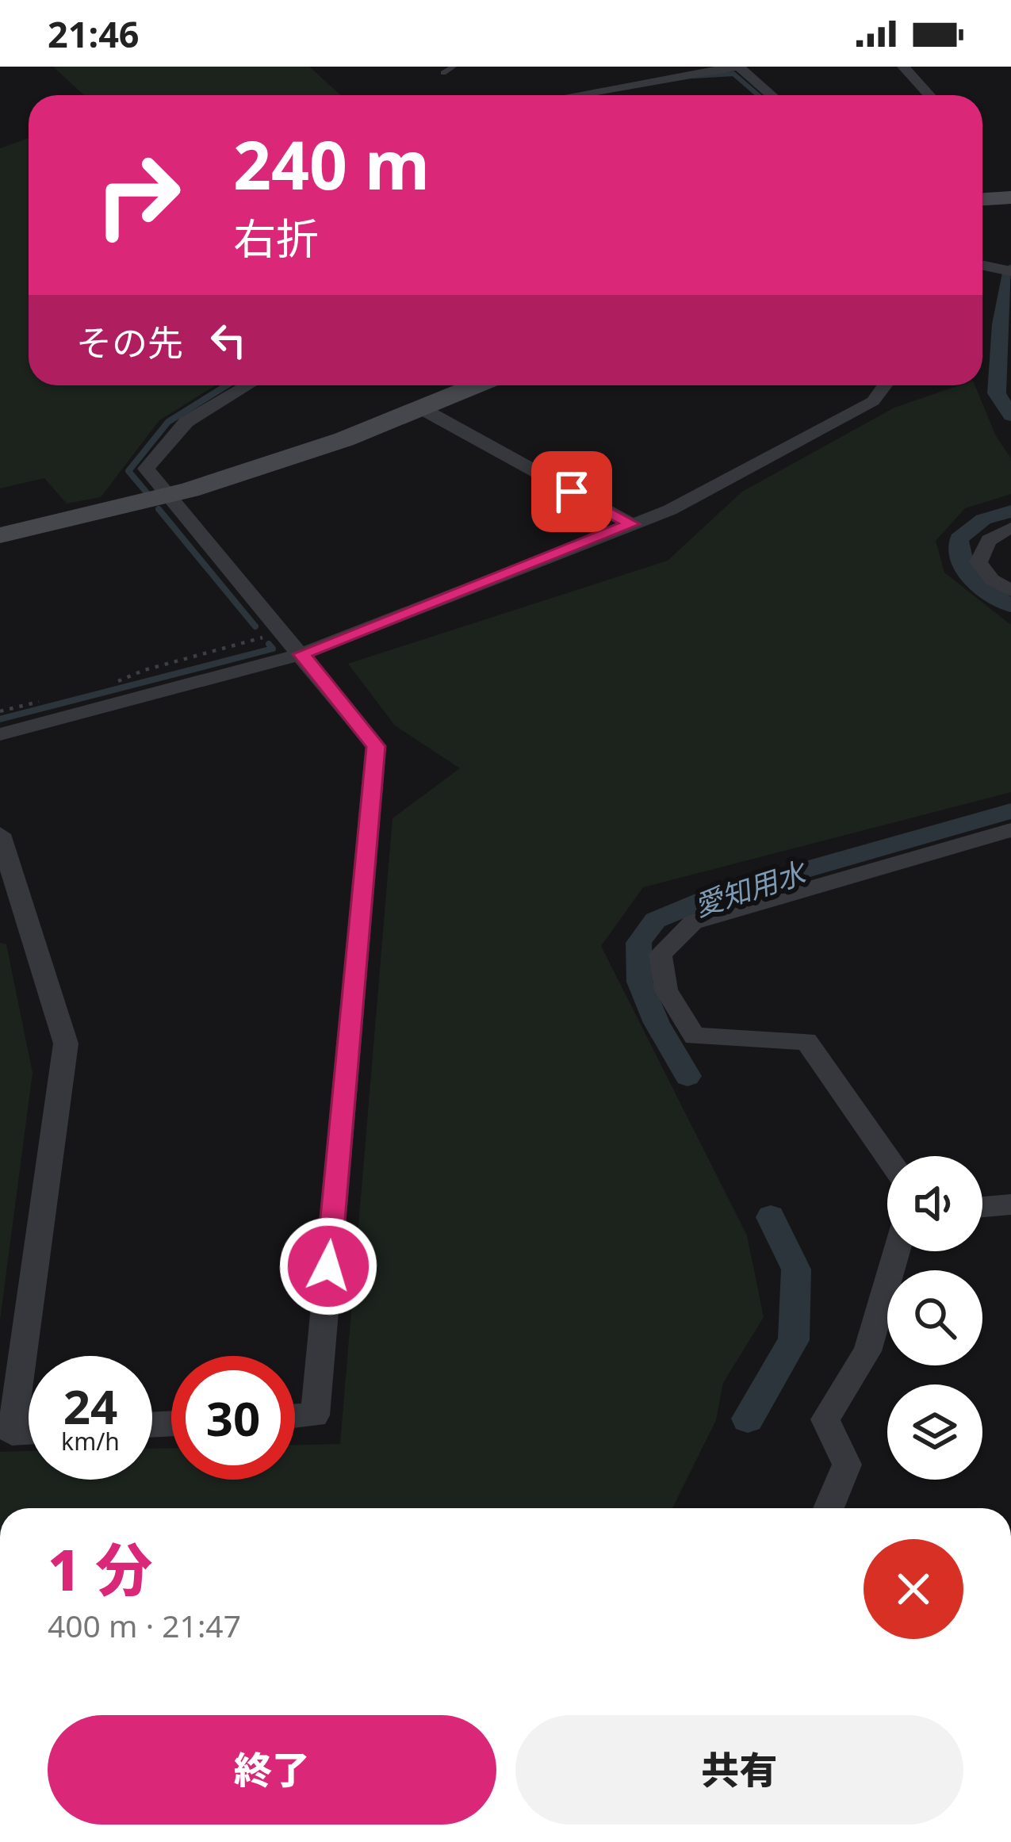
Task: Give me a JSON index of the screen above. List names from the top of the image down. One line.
{"water":["愛知用水"],"page":{"status":"21:46","turn":["240 m","右折"],"then":"その先","speed":"24 km/h","limit":"30","heading":["1 分","400 m · 21:47"],"buttons":["終了","共有"]}}
